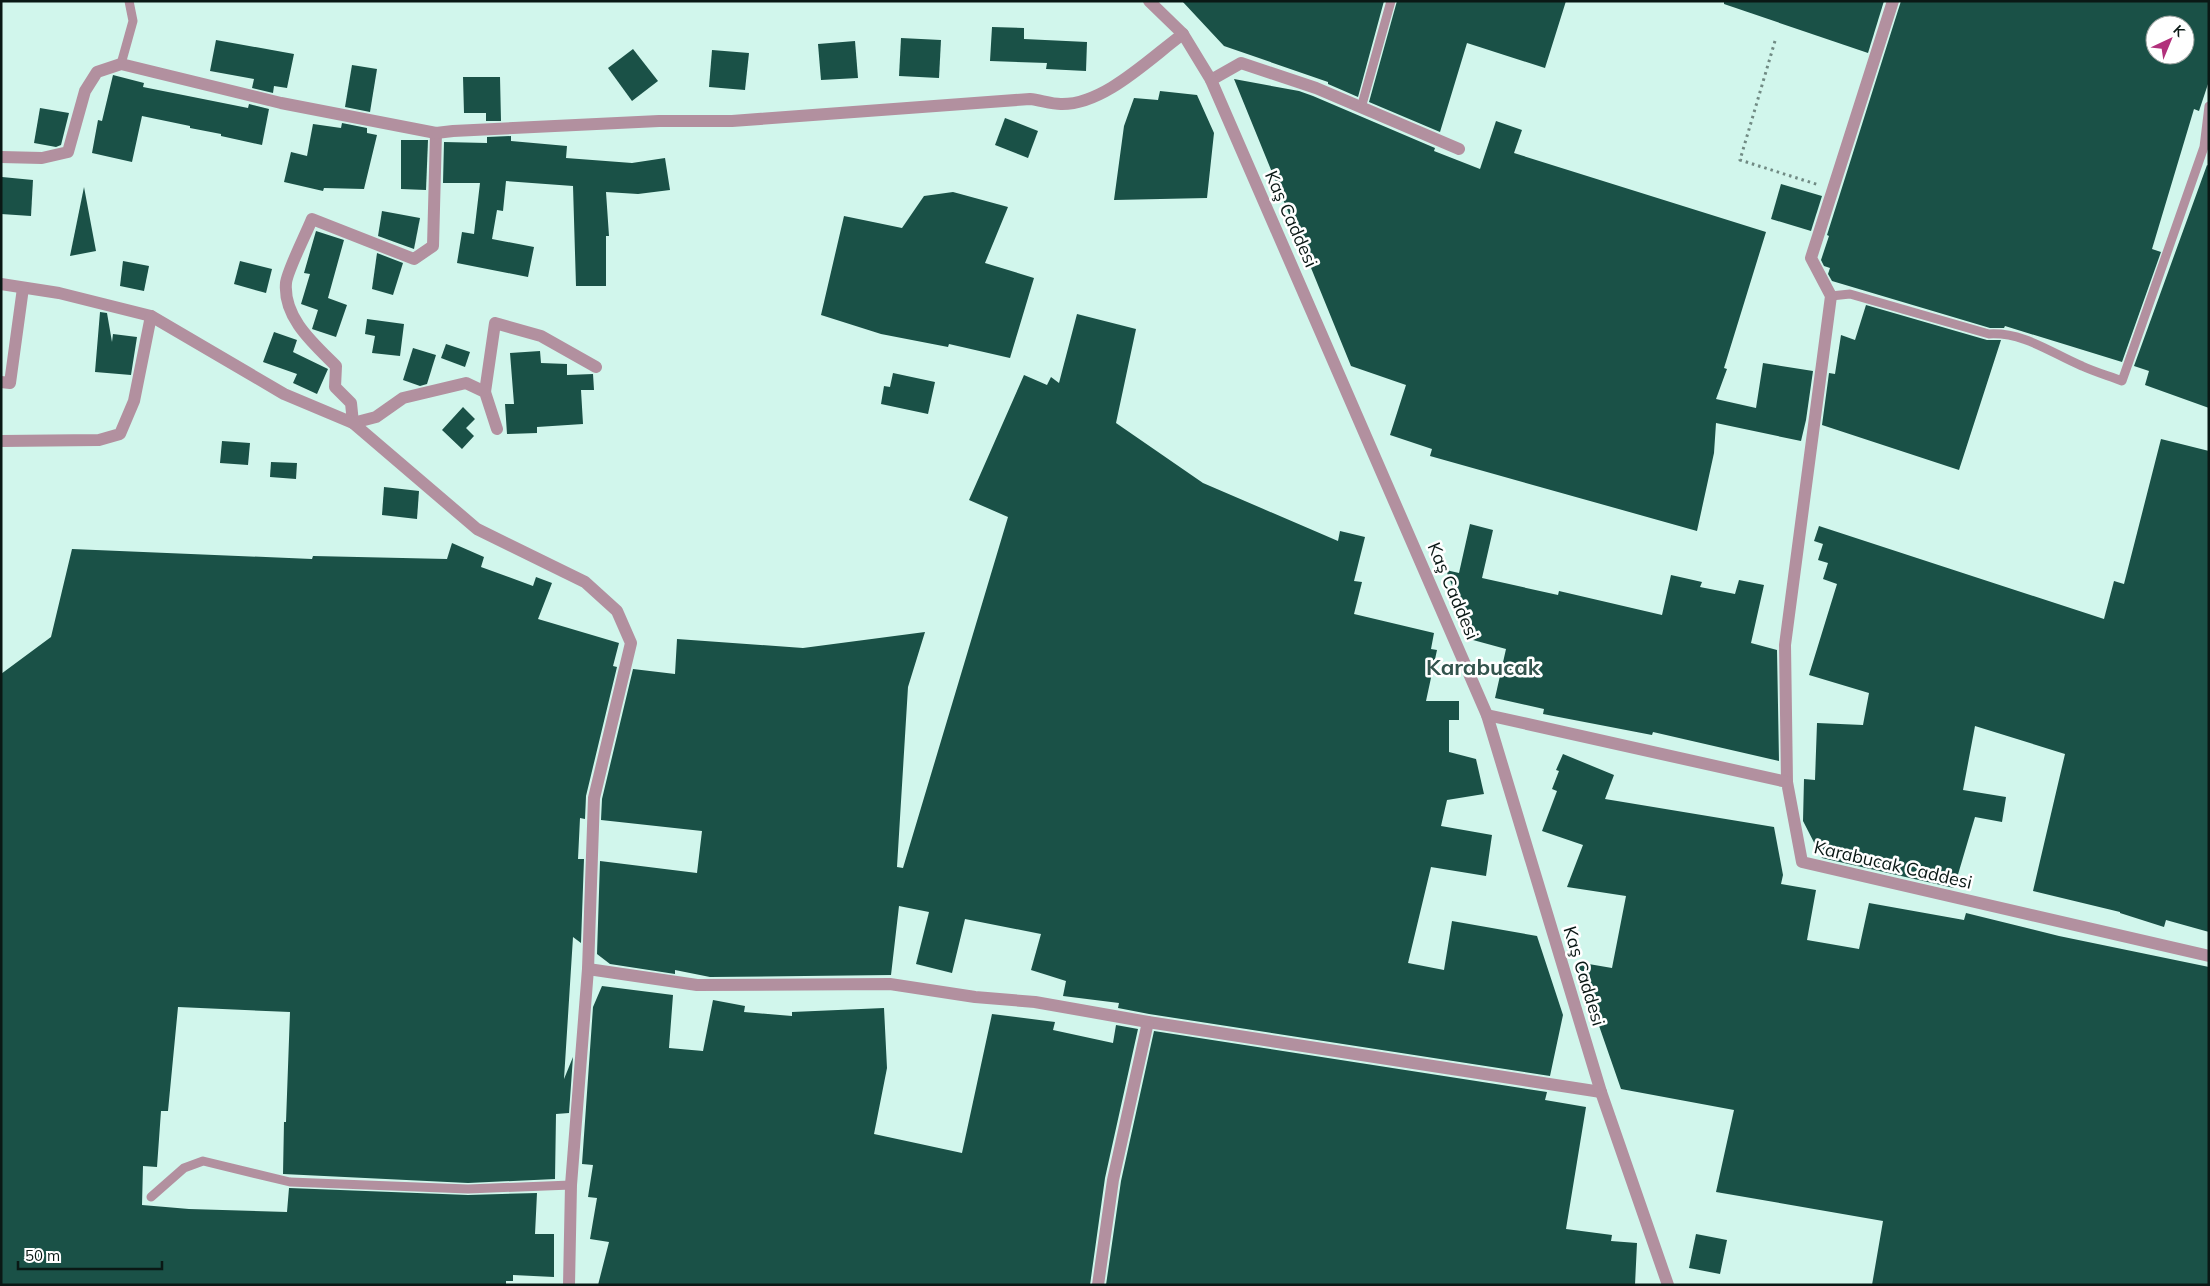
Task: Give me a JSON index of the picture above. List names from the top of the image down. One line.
{"streets":{"street":["Kaş Caddesi","Karabucak Caddesi"]},"districts":["Karabucak"],"scale_bar":"50 m","north":"top right"}
